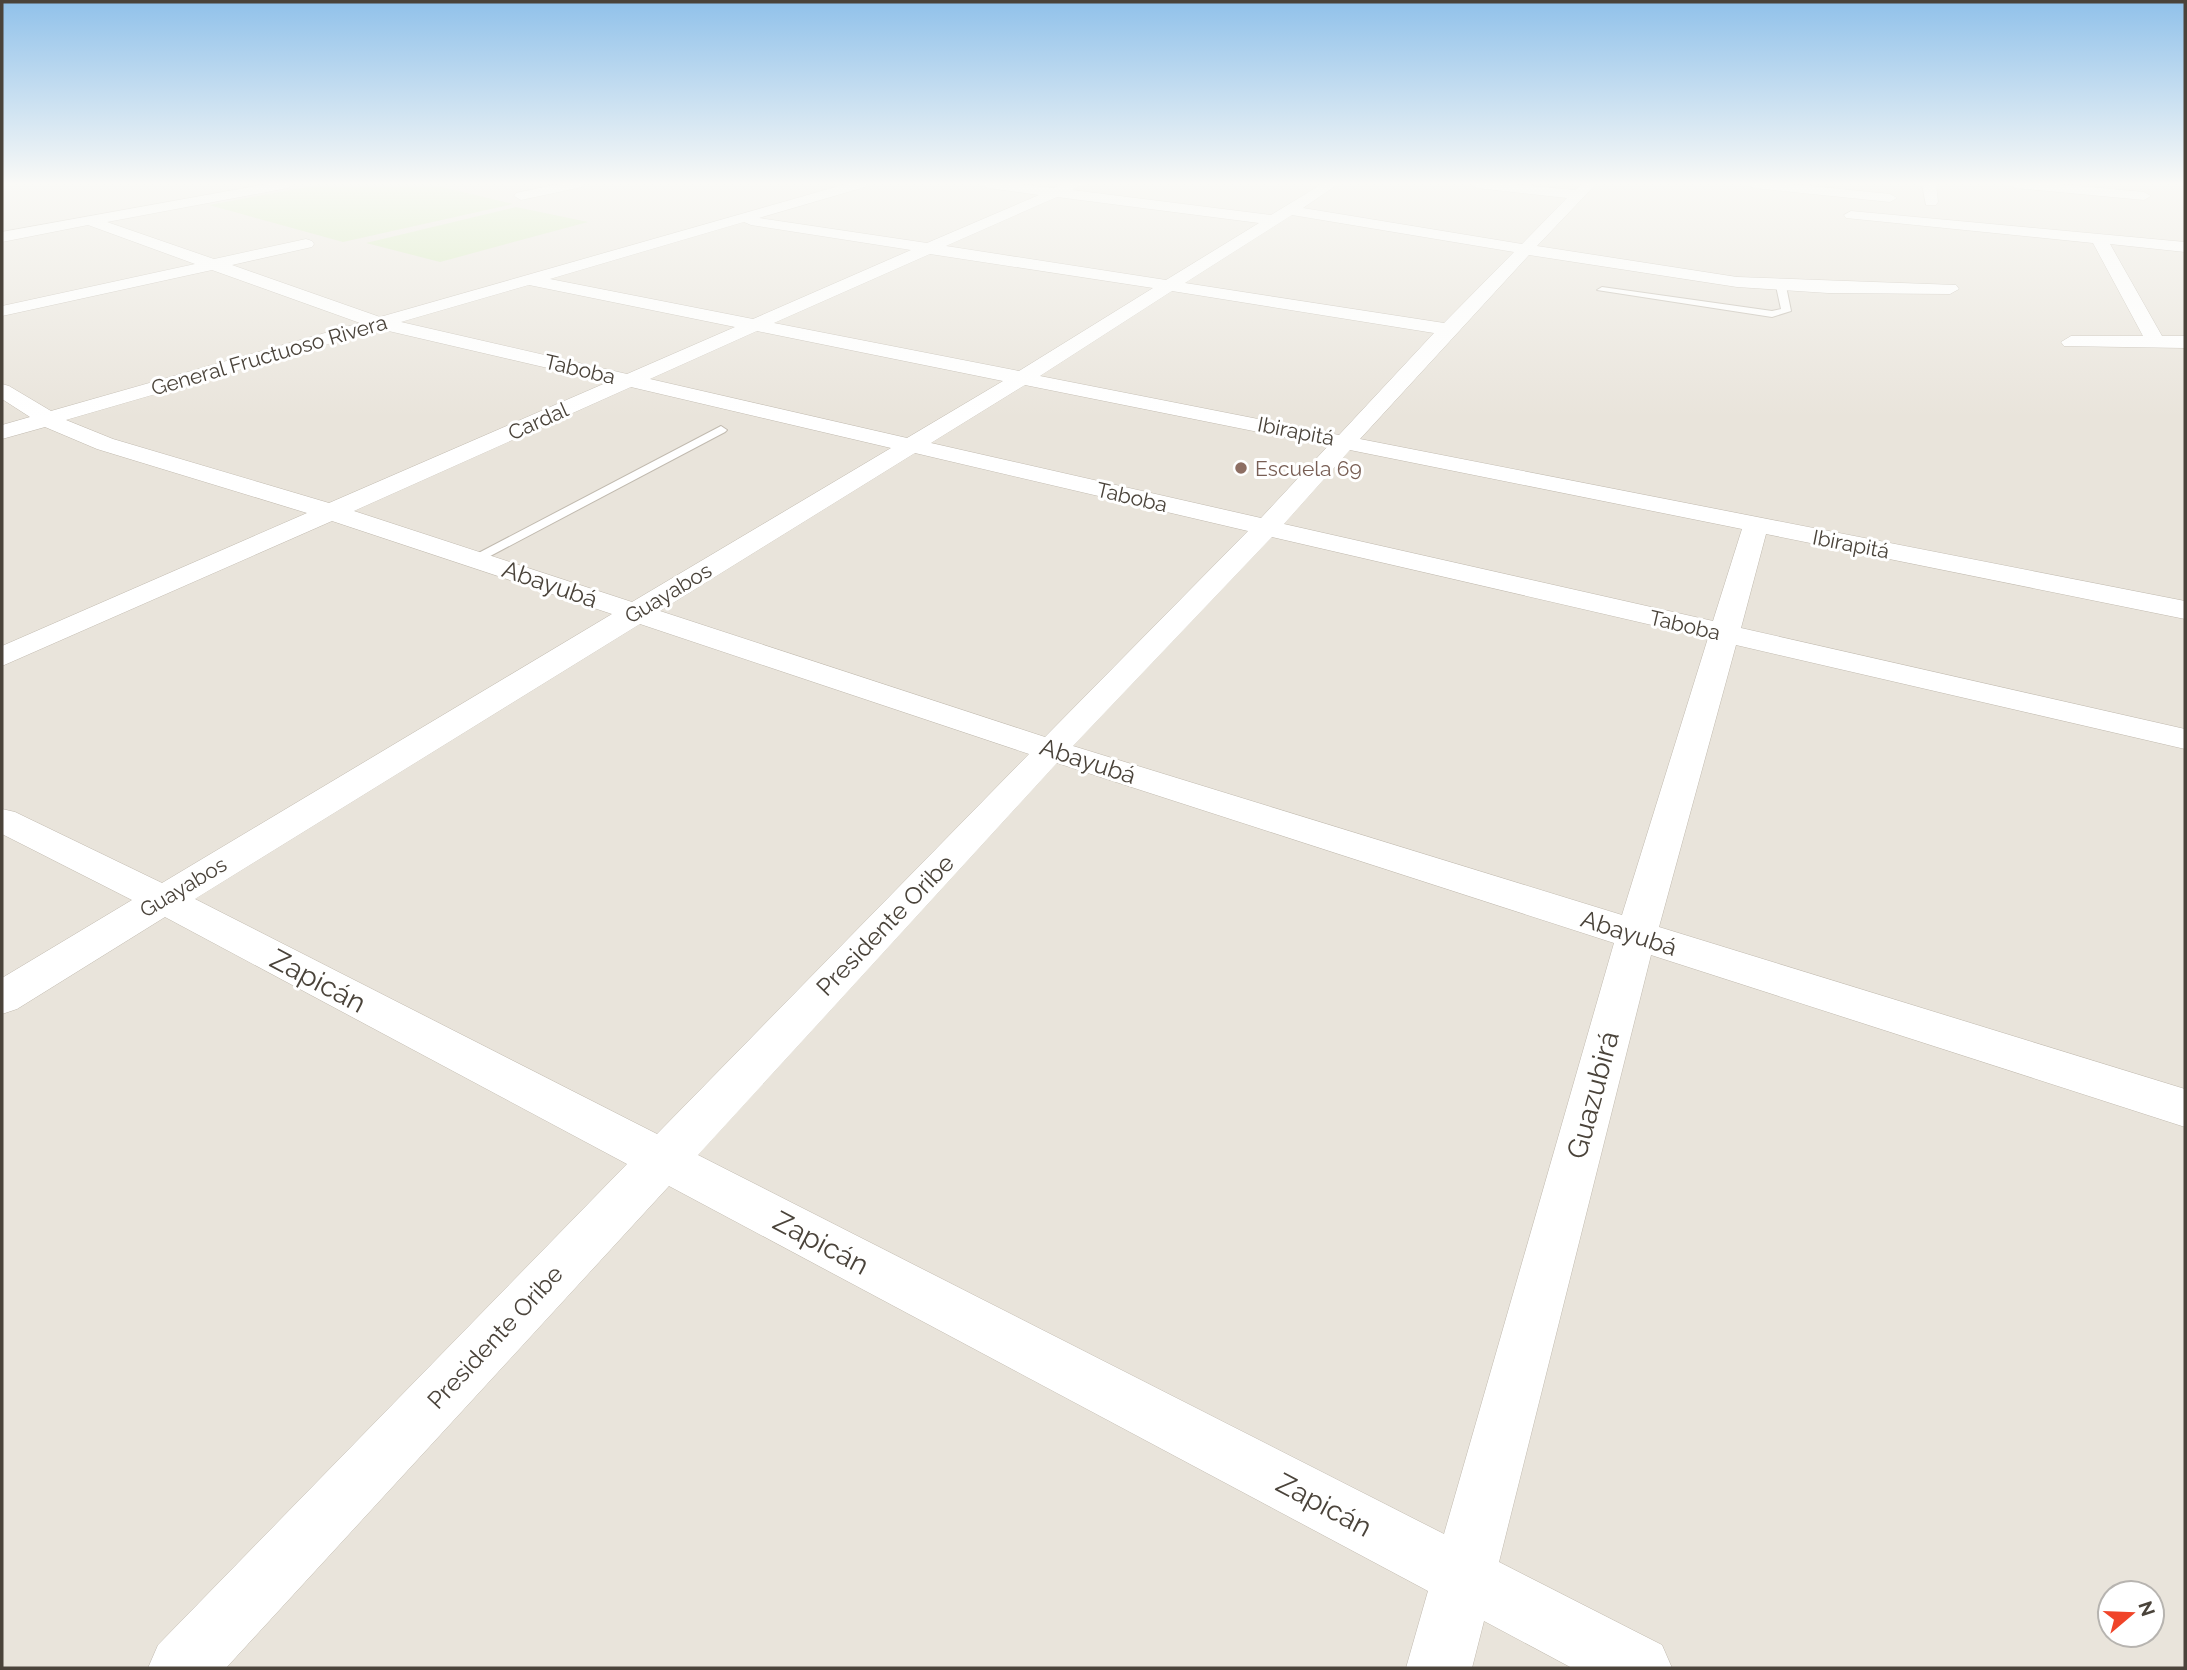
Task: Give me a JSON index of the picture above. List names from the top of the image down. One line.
{"streets":{"street":["General Fructuoso Rivera","Taboba","Cardal","Ibirapitá","Abayubá","Guayabos","Presidente Oribe","Zapicán","Guazubirá"]},"crossings":[["General Fructuoso Rivera","Taboba"],["General Fructuoso Rivera","Ibirapitá"],["General Fructuoso Rivera","Abayubá"],["Taboba","Cardal"],["Taboba","Guayabos"],["Taboba","Presidente Oribe"],["Taboba","Guazubirá"],["Cardal","Ibirapitá"],["Cardal","Abayubá"],["Ibirapitá","Guayabos"],["Ibirapitá","Presidente Oribe"],["Ibirapitá","Guazubirá"],["Abayubá","Guayabos"],["Abayubá","Presidente Oribe"],["Abayubá","Guazubirá"],["Guayabos","Zapicán"],["Presidente Oribe","Zapicán"],["Zapicán","Guazubirá"]],"places":["Escuela 69"],"north":"right"}
